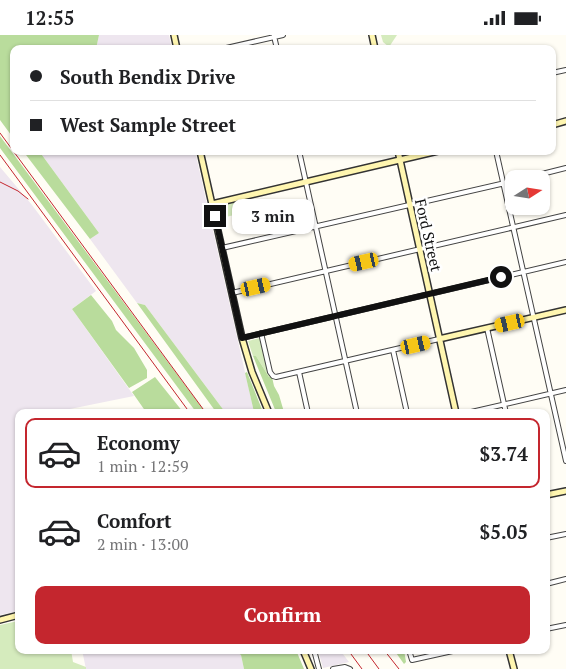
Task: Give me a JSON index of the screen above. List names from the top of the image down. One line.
{"streets":{"street":["Ford Street"]},"north":"right","page":{"status":"12:55","banner":["South Bendix Drive","West Sample Street"],"bubble":"3 min","list":[{"name":"Economy","note":"1 min · 12:59","value":"$3.74"},{"name":"Comfort","note":"2 min · 13:00","value":"$5.05"}],"buttons":"Confirm"}}
